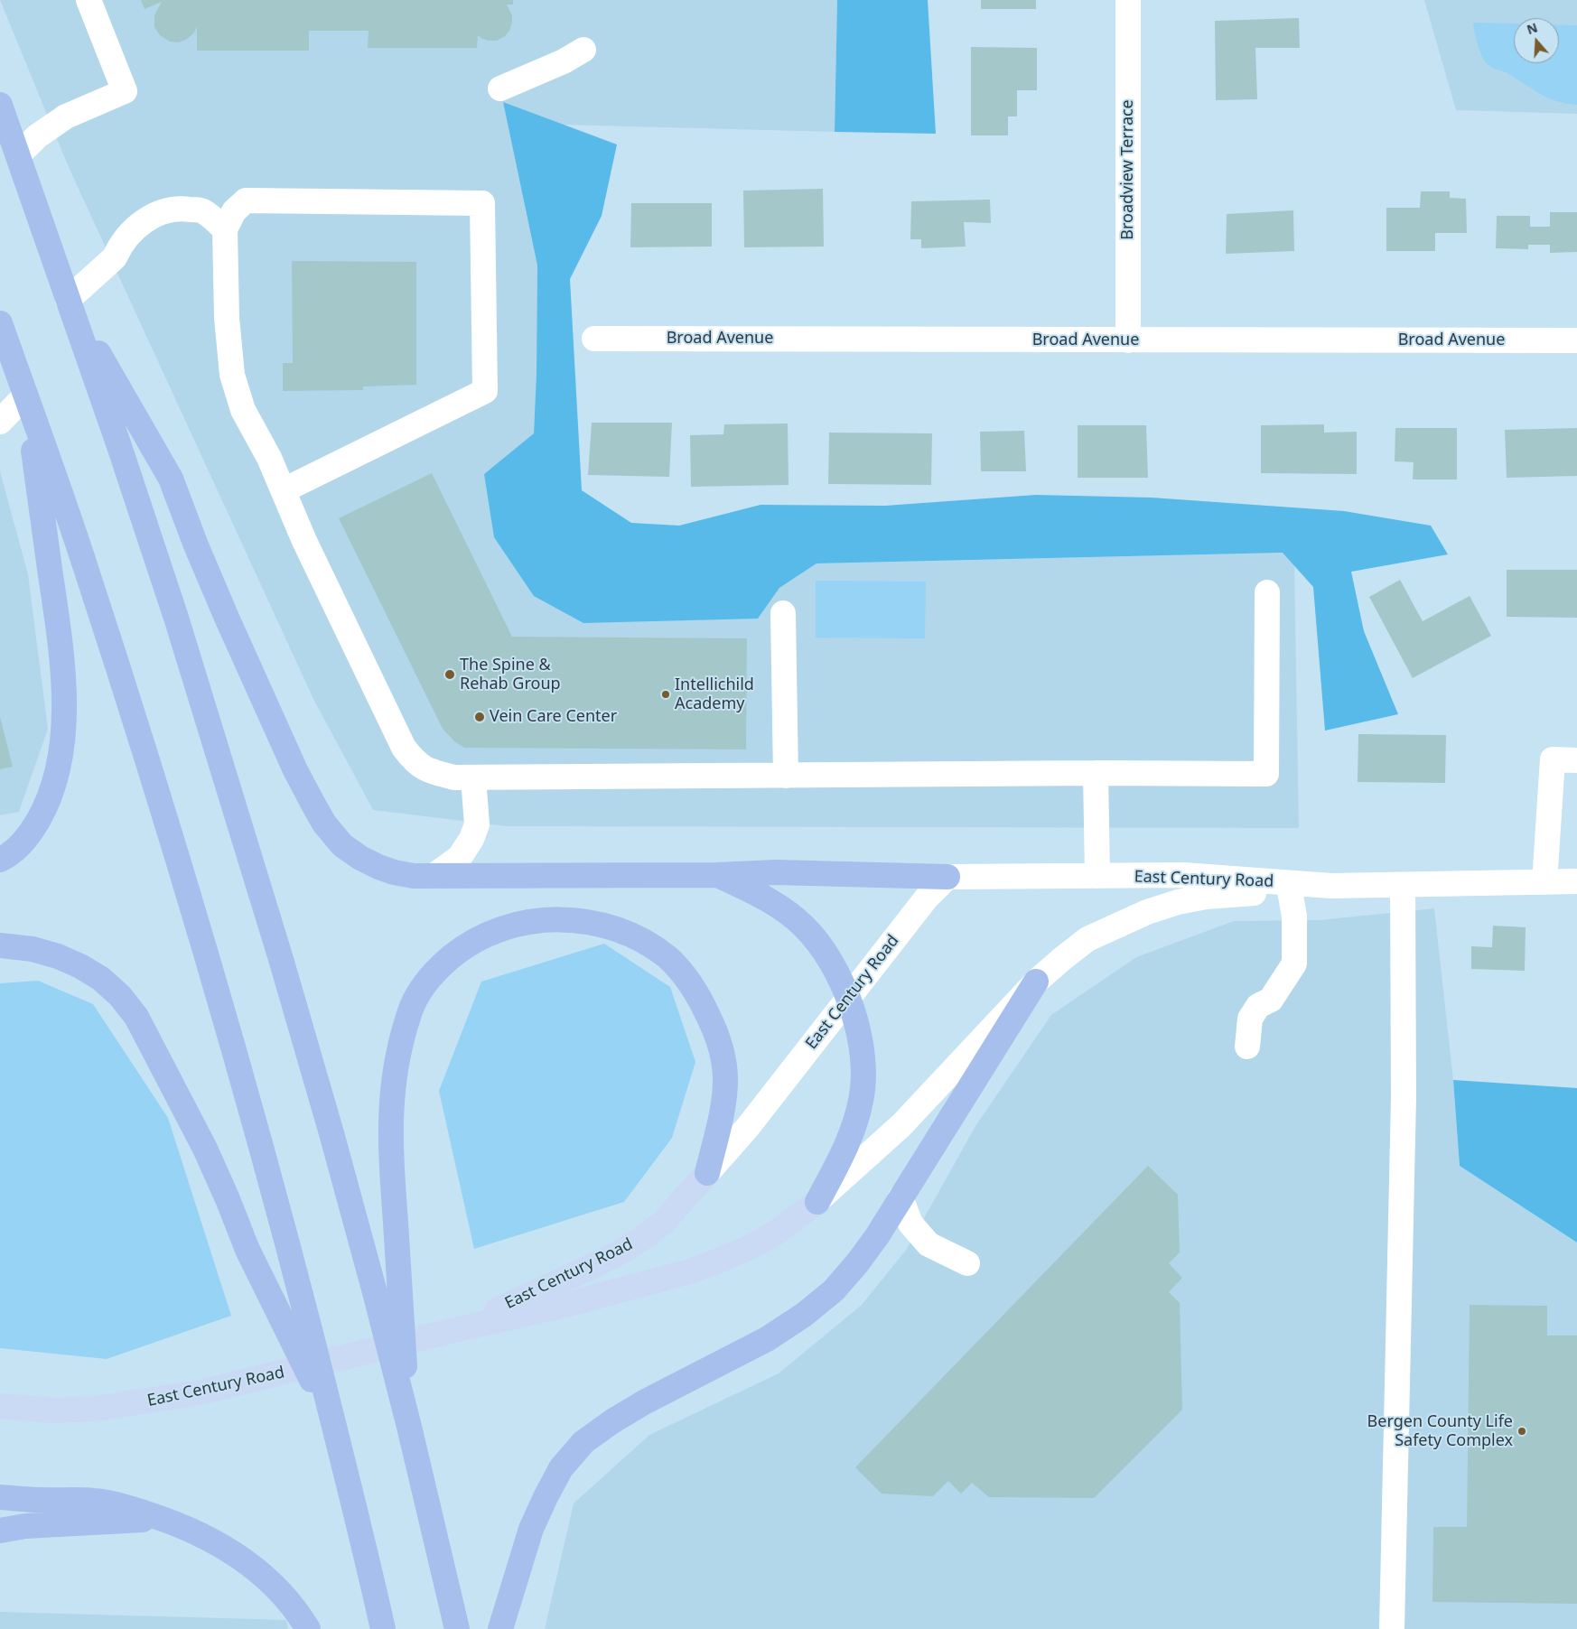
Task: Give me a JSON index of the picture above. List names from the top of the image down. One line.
{"streets":{"main road":["East Century Road"],"street":["Broadview Terrace","Broad Avenue"]},"crossings":[["Broadview Terrace","Broad Avenue"]],"places":["The Spine & Rehab Group","Intellichild Academy","Vein Care Center","Bergen County Life Safety Complex"],"north":"top"}
